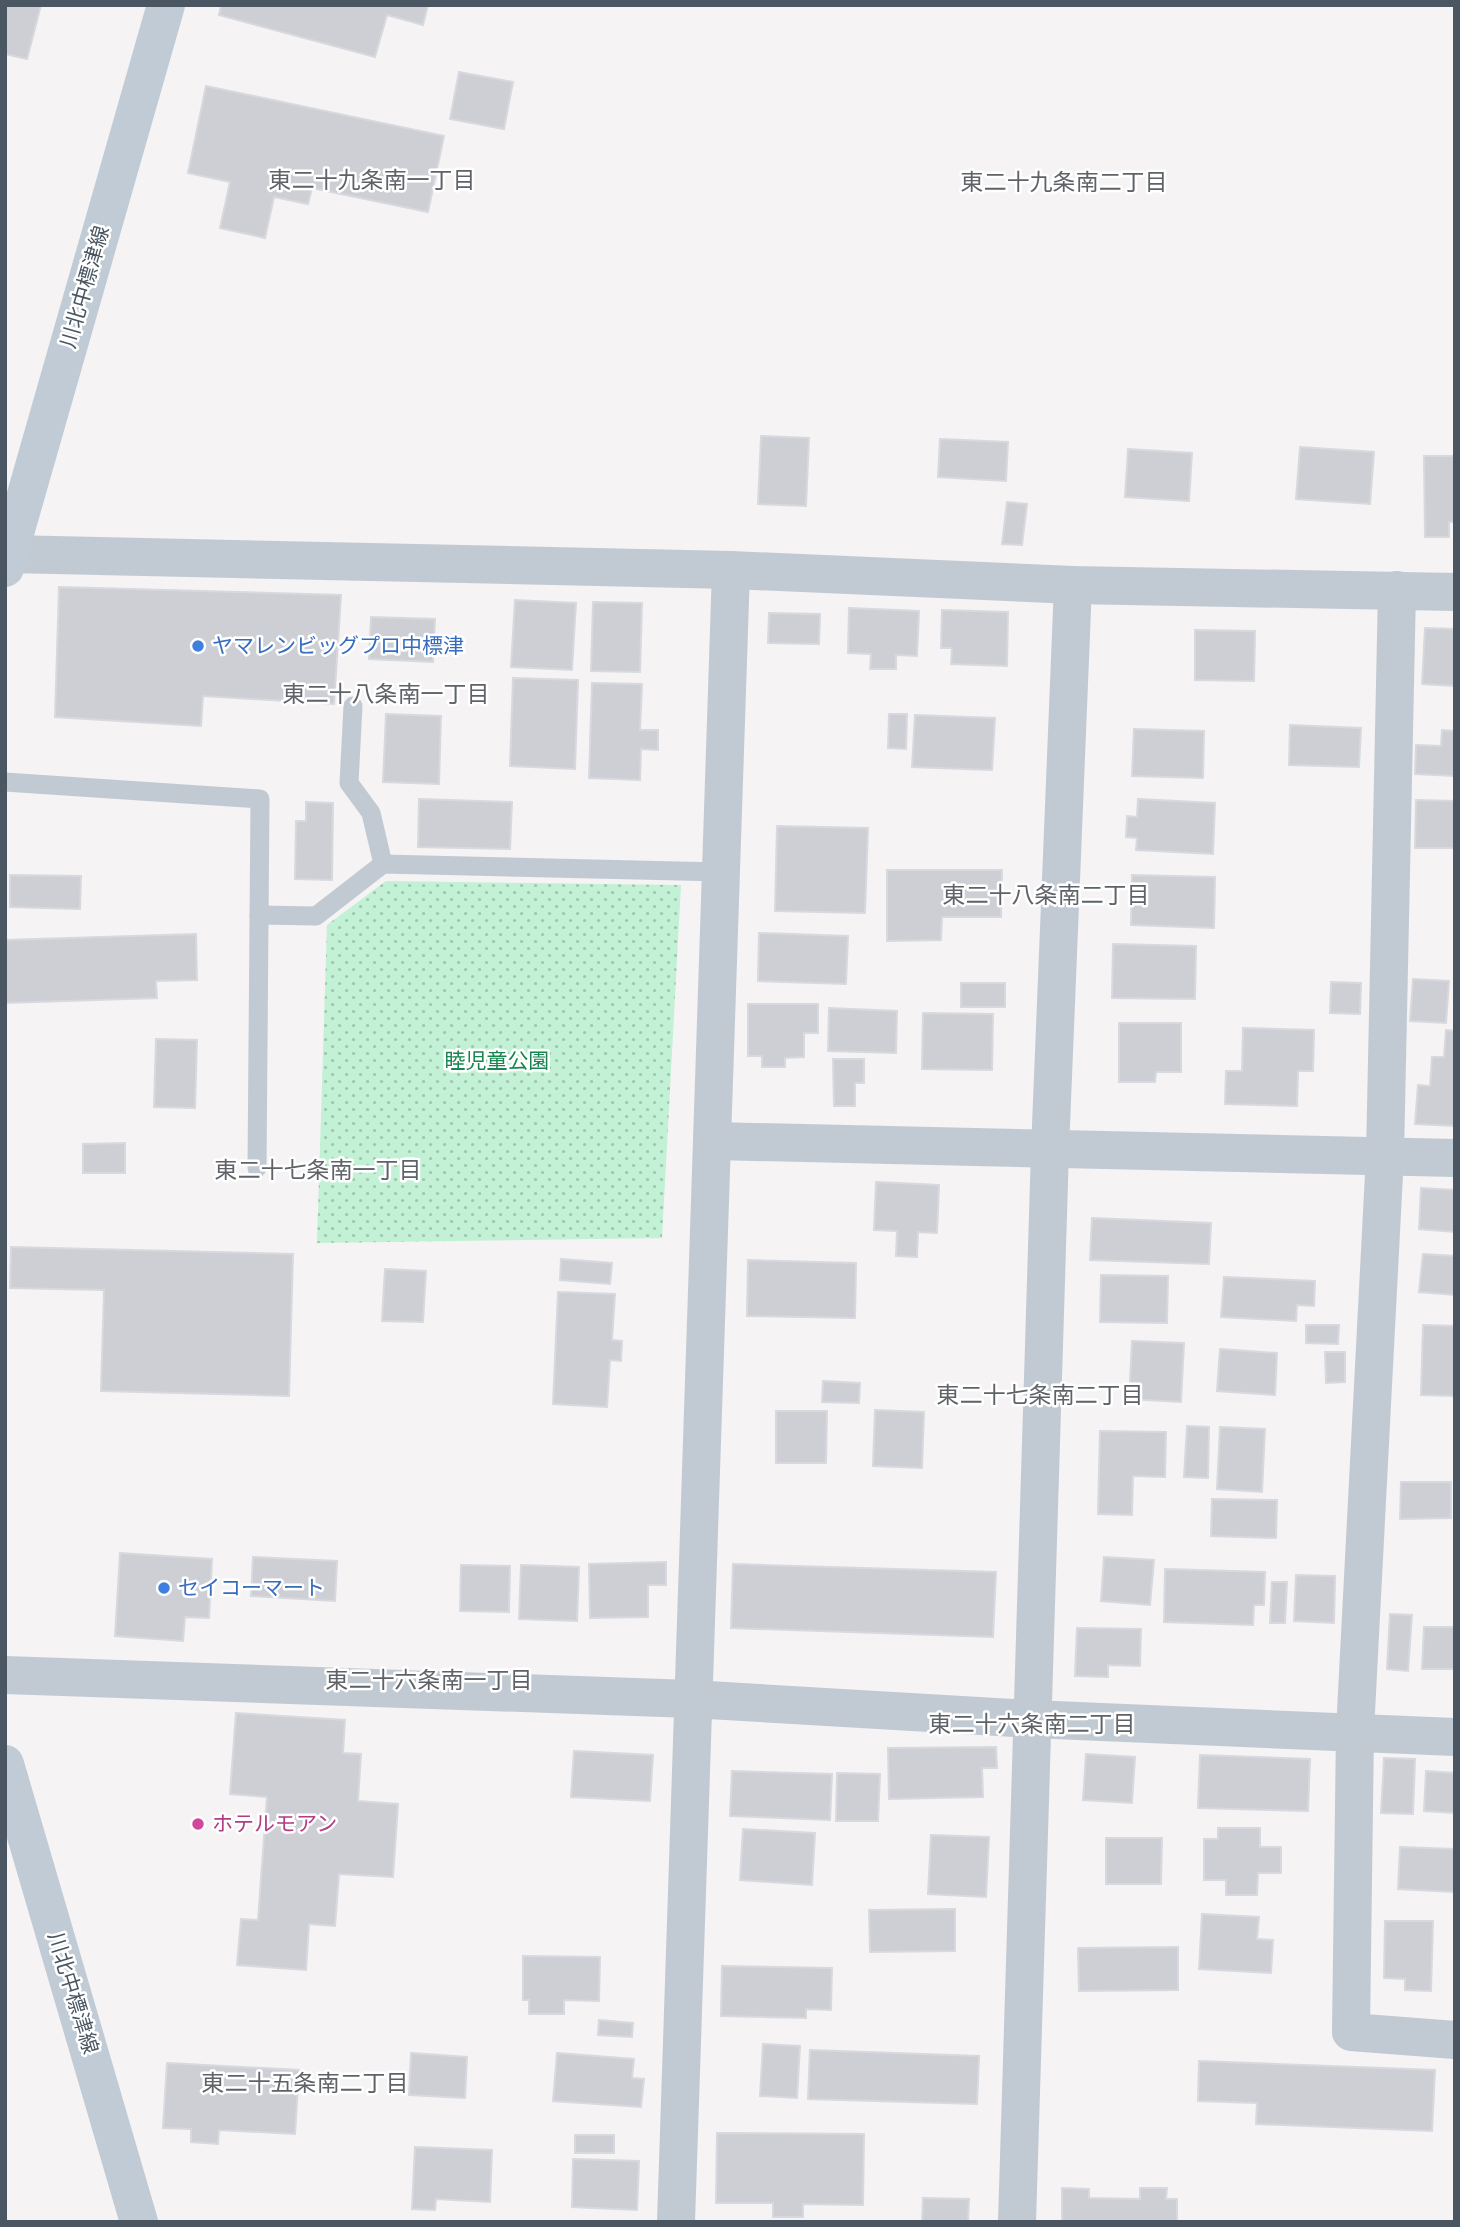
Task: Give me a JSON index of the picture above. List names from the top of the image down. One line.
{"streets":{"main road":["川北中標津線"]},"districts":["東二十九条南一丁目","東二十九条南二丁目","東二十八条南一丁目","東二十八条南二丁目","東二十七条南一丁目","東二十七条南二丁目","東二十六条南一丁目","東二十六条南二丁目","東二十五条南二丁目"],"parks":["睦児童公園"],"places":["ヤマレンビッグプロ中標津","セイコーマート","ホテルモアン"]}
